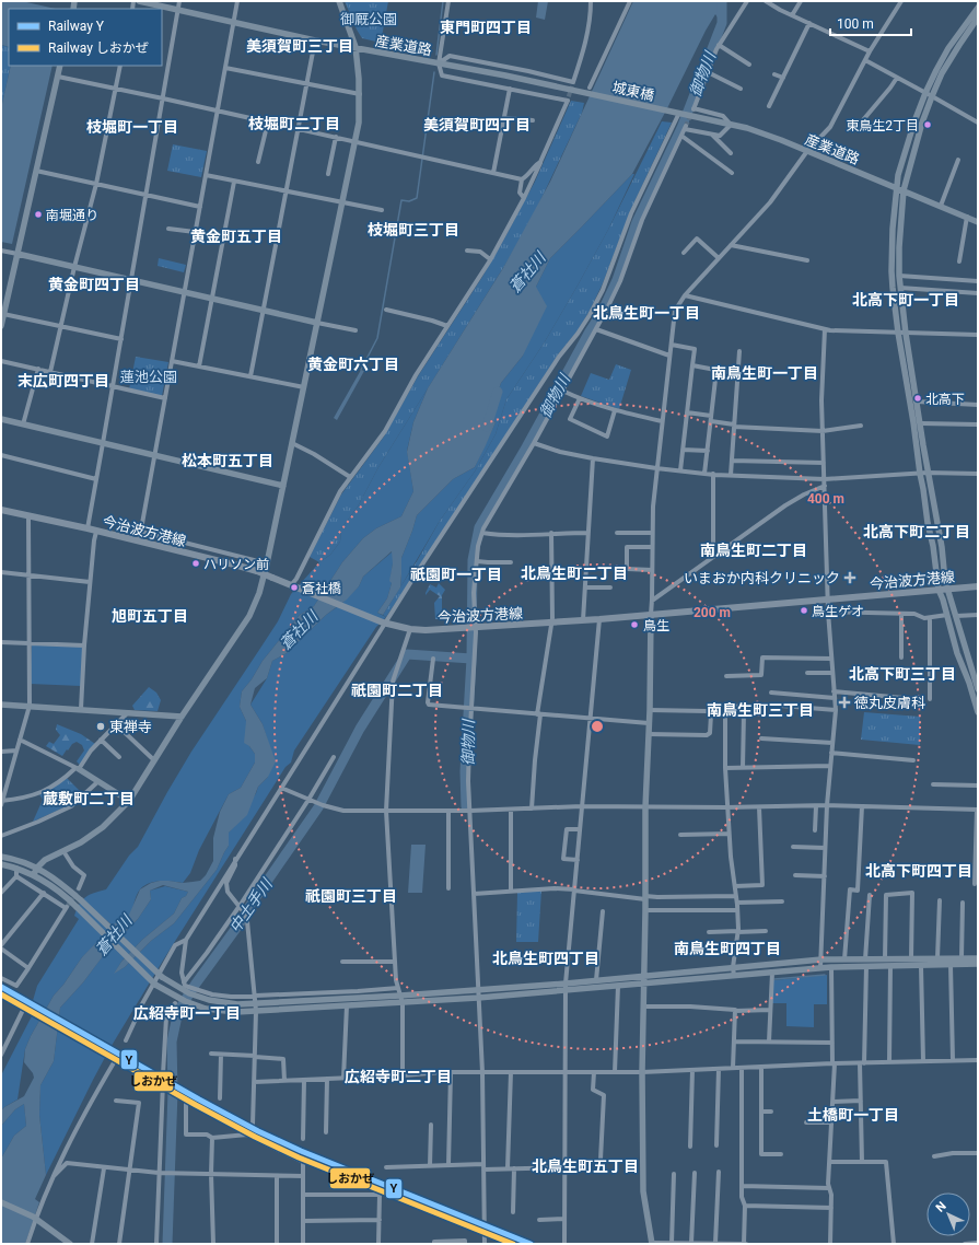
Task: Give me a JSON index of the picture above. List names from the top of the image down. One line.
{"streets":{"main road":["今治波方港線"],"street":["産業道路","城東橋"]},"crossings":[["産業道路","城東橋"]],"districts":["東門町四丁目","美須賀町三丁目","枝堀町二丁目","美須賀町四丁目","枝堀町一丁目","枝堀町三丁目","黄金町五丁目","黄金町四丁目","北高下町一丁目","北鳥生町一丁目","黄金町六丁目","南鳥生町一丁目","末広町四丁目","松本町五丁目","北高下町二丁目","南鳥生町二丁目","北鳥生町二丁目","祇園町一丁目","旭町五丁目","北高下町三丁目","祇園町二丁目","南鳥生町三丁目","蔵敷町二丁目","北高下町四丁目","祇園町三丁目","南鳥生町四丁目","北鳥生町四丁目","広紹寺町一丁目","広紹寺町二丁目","土橋町一丁目","北鳥生町五丁目"],"water":["御物川","蒼社川","中土手川"],"parks":["御厩公園","蓮池公園"],"places":{"other":["東鳥生2丁目","南堀通り","北高下","ハリソン前","蒼社橋","鳥生ゲオ","鳥生","東禅寺"],"health":["いまおか内科クリニック","徳丸皮膚科"]},"lines":["rail line Y","rail line しおかぜ"],"legend":["Railway Y","Railway しおかぜ"],"scale_bar":"100 m","north":"top left","rings":["400 m","200 m"]}
